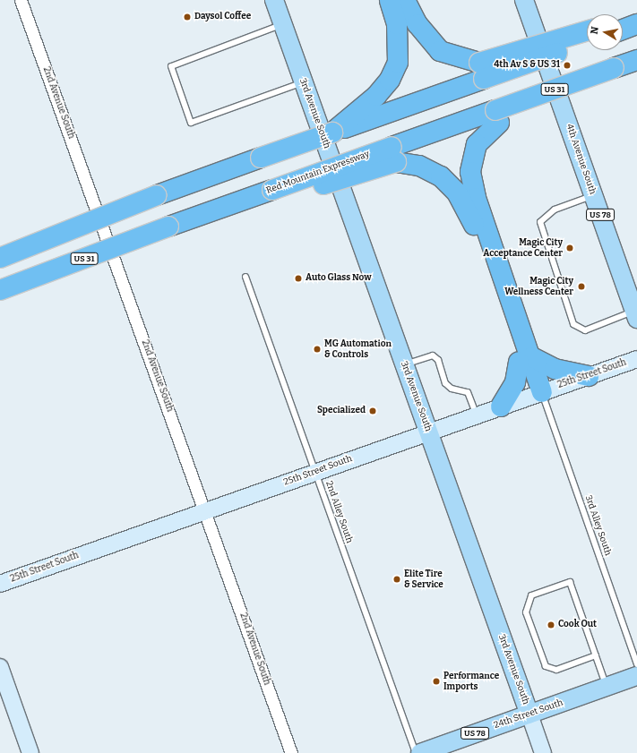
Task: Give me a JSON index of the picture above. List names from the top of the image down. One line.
{"streets":{"highway":["US 31"],"main road":["3rd Avenue South","4th Avenue South","US 78","24th Street South"],"street":["2nd Avenue South","25th Street South"],"lane":["2nd Alley South","3rd Alley South"]},"crossings":[["2nd Avenue South","25th Street South"],["3rd Avenue South","25th Street South"],["3rd Avenue South","24th Street South"],["25th Street South","2nd Alley South"],["25th Street South","3rd Alley South"]],"places":["Daysol Coffee","4th Av S & US 31","Magic City Acceptance Center","Auto Glass Now","Magic City Wellness Center","MG Automation & Controls","Specialized","Elite Tire & Service","Cook Out","Performance Imports"],"north":"left"}
